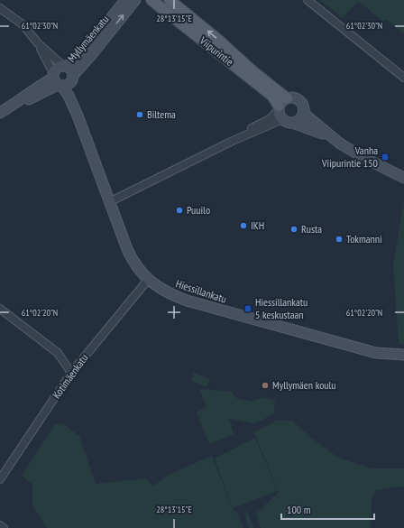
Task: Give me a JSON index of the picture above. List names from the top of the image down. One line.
{"streets":{"main road":["Viipurintie"],"street":["Myllymäenkatu","Hiessillankatu","Kotimäenkatu"]},"crossings":[["Myllymäenkatu","Hiessillankatu"],["Hiessillankatu","Kotimäenkatu"]],"places":{"other":["Biltema","Puuilo","IKH","Rusta","Tokmanni","Myllymäen koulu"],"transit":["Vanha Viipurintie 150","Hiessillankatu 5 keskustaan"]},"scale_bar":"100 m","coordinates":["28°13'15\"E","61°02'30\"N","61°02'20\"N"]}
